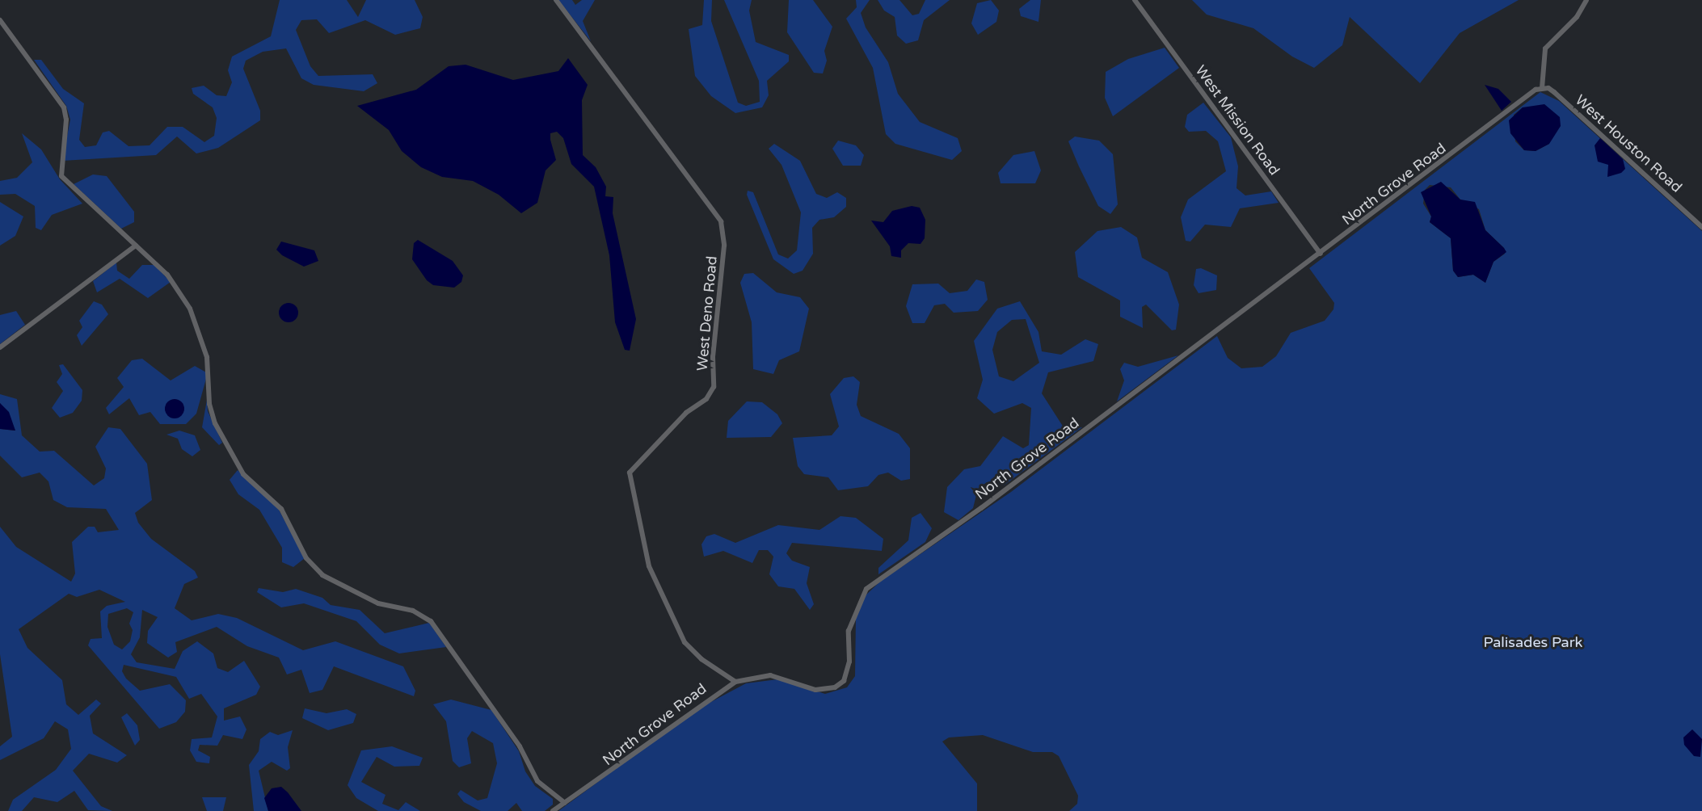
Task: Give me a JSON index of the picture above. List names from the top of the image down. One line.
{"streets":{"street":["West Mission Road","West Houston Road","North Grove Road","West Deno Road"]},"crossings":[["West Mission Road","North Grove Road"],["West Houston Road","North Grove Road"],["North Grove Road","West Deno Road"]],"parks":["Palisades Park"]}
